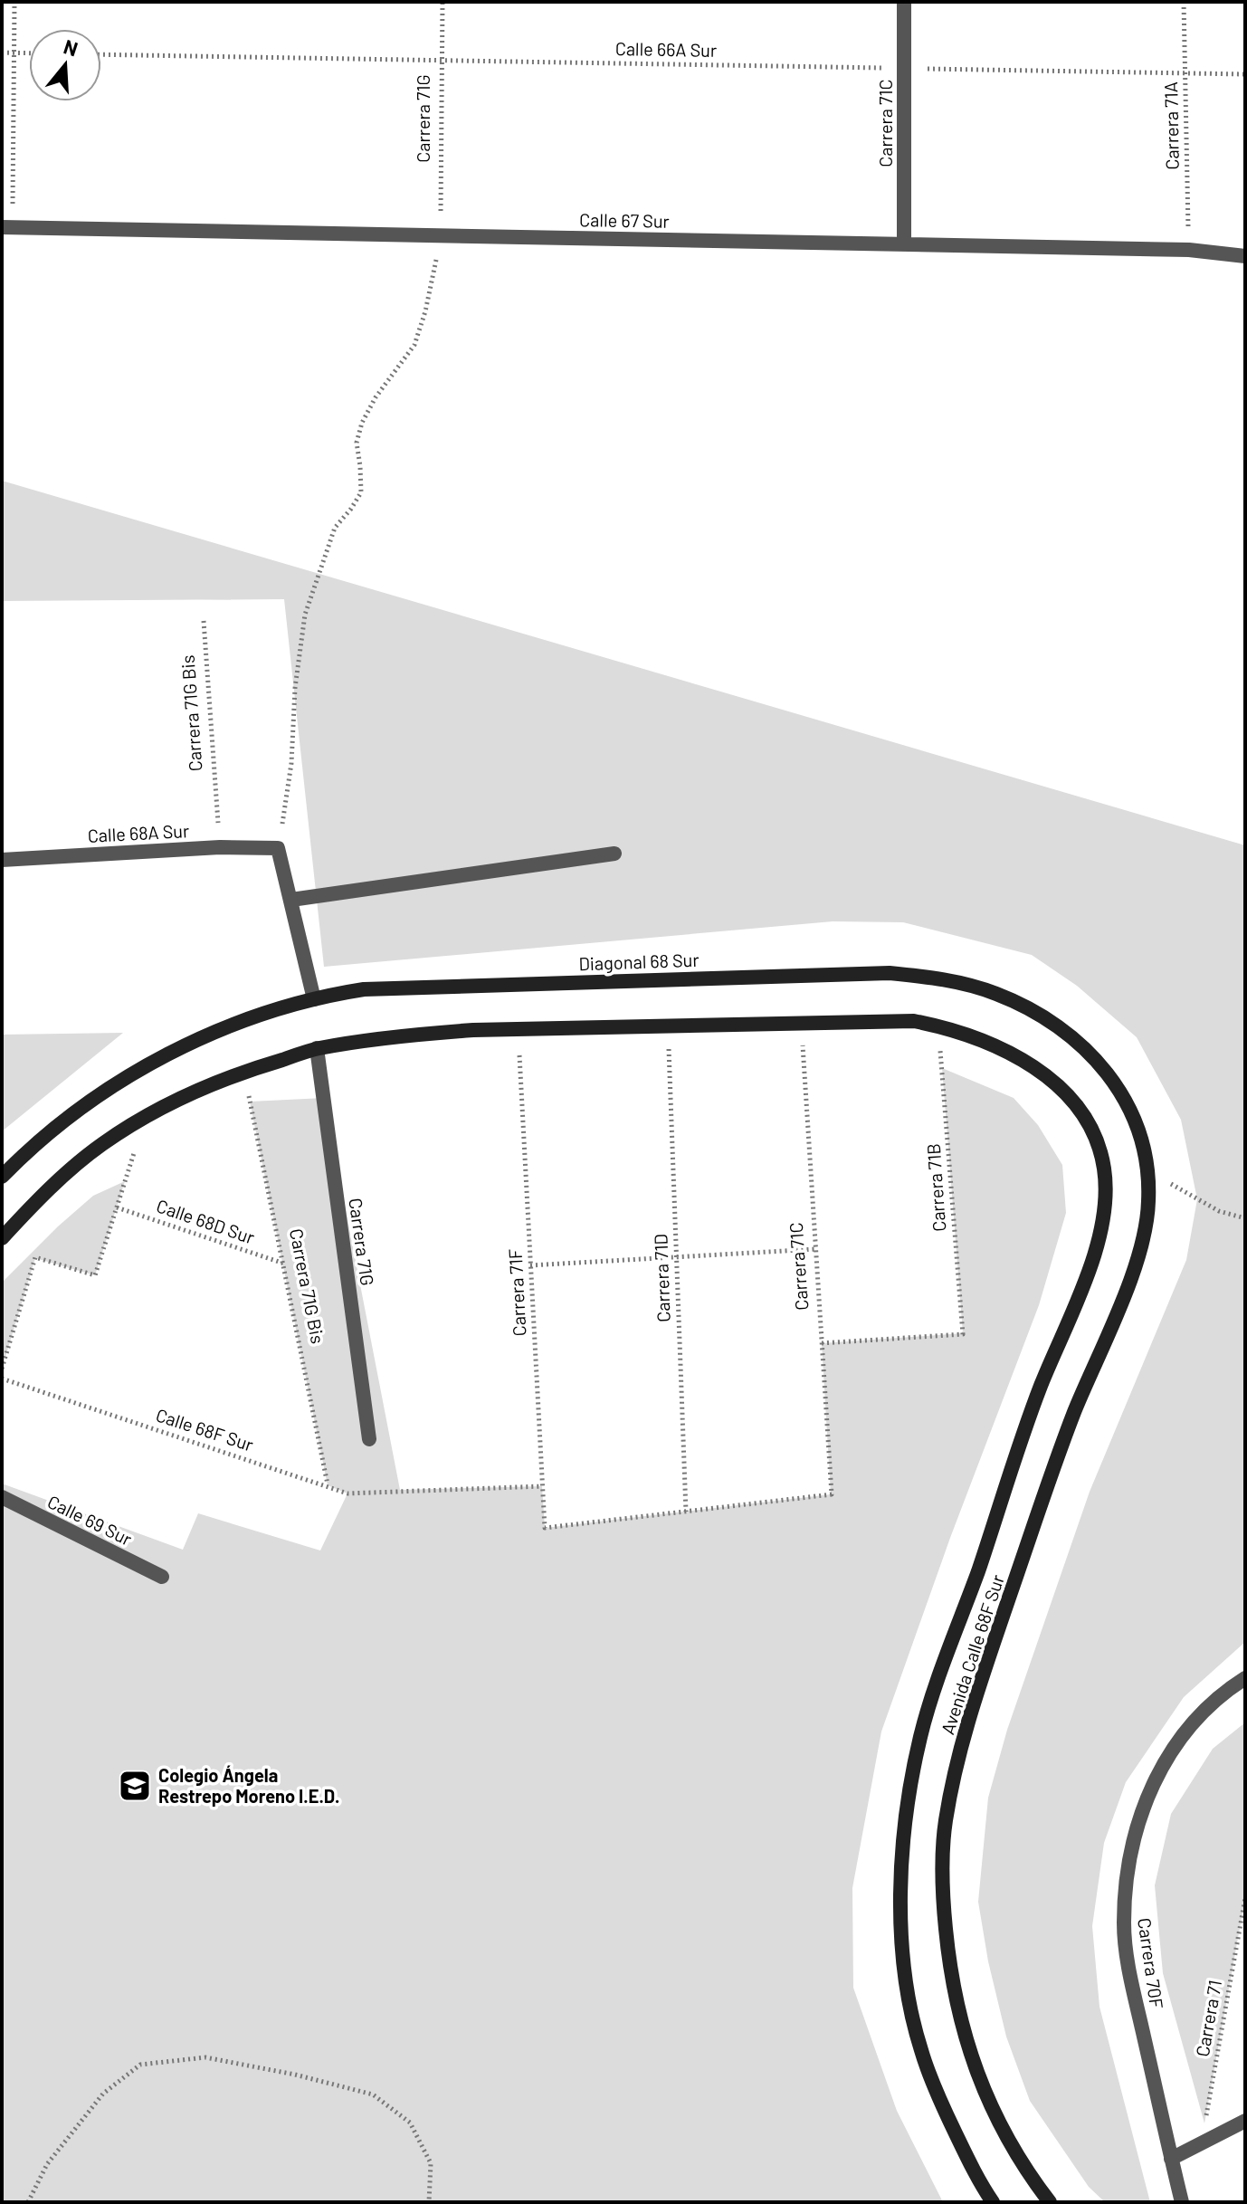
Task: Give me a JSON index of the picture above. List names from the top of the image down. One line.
{"streets":{"street":["Carrera 71G","Carrera 71C","Calle 67 Sur","Calle 68A Sur","Diagonal 68 Sur","Calle 69 Sur","Avenida Calle 68F Sur","Carrera 70F"],"path":["Calle 66A Sur","Carrera 71A","Carrera 71G Bis","Carrera 71B","Calle 68D Sur","Carrera 71D","Carrera 71F","Calle 68F Sur","Carrera 71"]},"crossings":[["Calle 66A Sur","Carrera 71G"],["Calle 66A Sur","Carrera 71C"],["Calle 66A Sur","Carrera 71A"],["Carrera 71G","Calle 67 Sur"],["Carrera 71G","Calle 68A Sur"],["Carrera 71G","Avenida Calle 68F Sur"],["Carrera 71C","Calle 67 Sur"],["Carrera 71C","Carrera 71B"],["Carrera 71C","Carrera 71D"],["Carrera 71C","Carrera 71F"],["Carrera 71A","Calle 67 Sur"],["Carrera 71G Bis","Calle 68A Sur"],["Carrera 71G Bis","Calle 68D Sur"],["Carrera 71G Bis","Calle 68F Sur"],["Diagonal 68 Sur","Avenida Calle 68F Sur"],["Carrera 71D","Carrera 71F"],["Carrera 71F","Calle 68F Sur"]],"places":{"school or university":["Colegio Ángela Restrepo Moreno I.E.D."]},"north":"top"}
